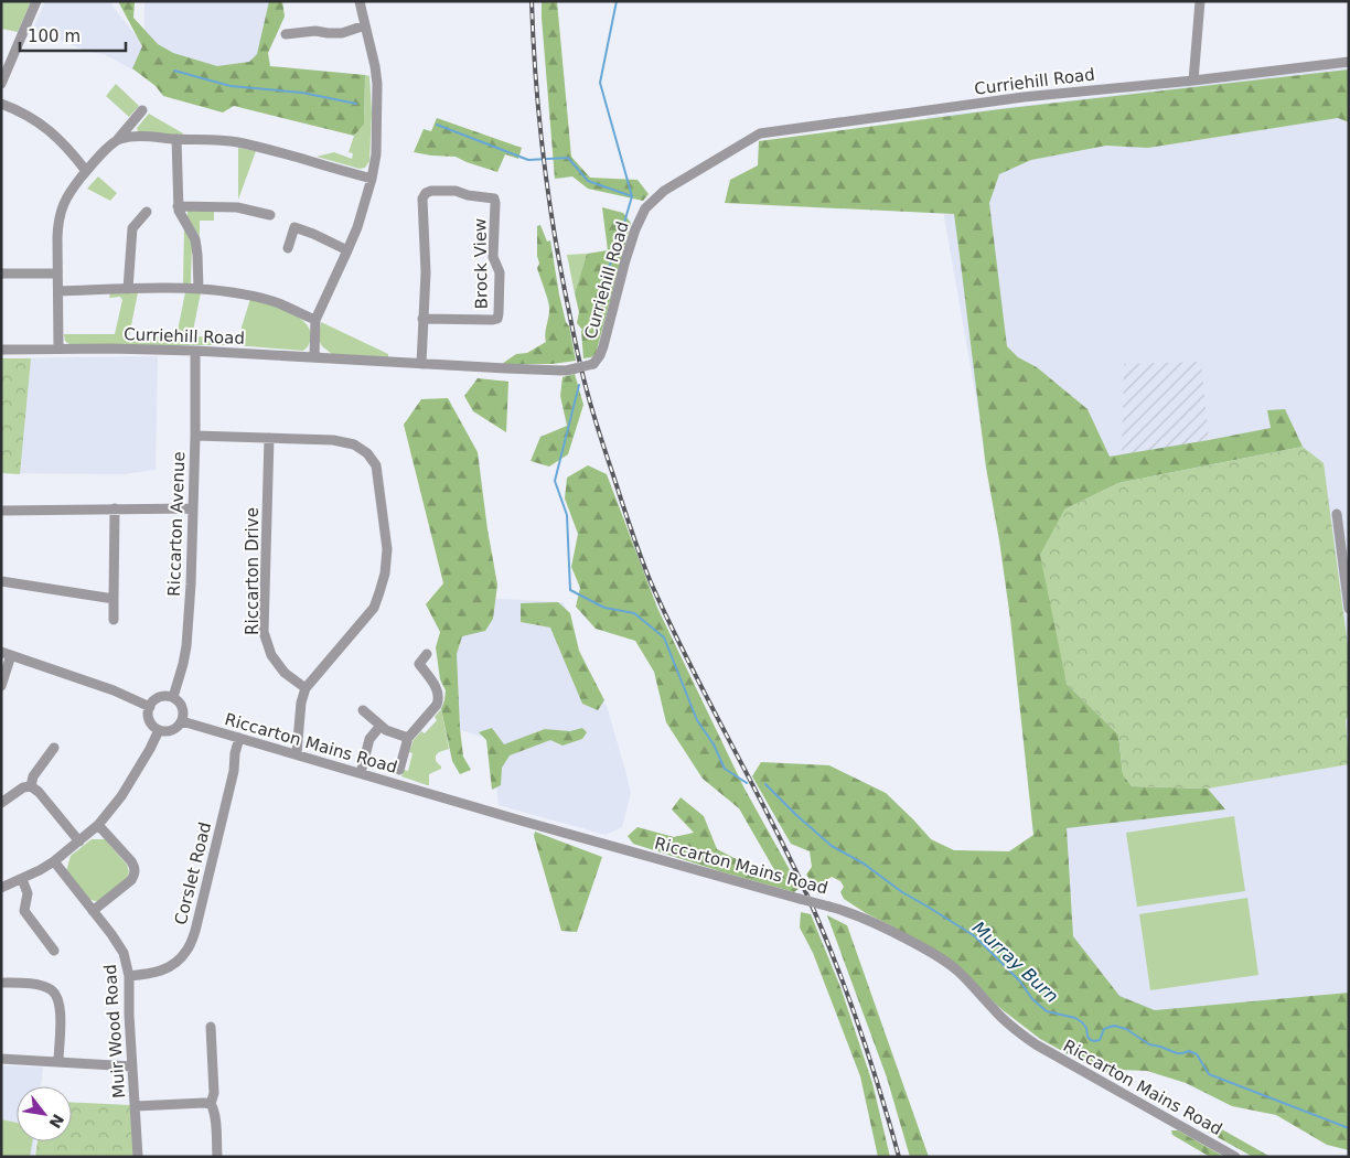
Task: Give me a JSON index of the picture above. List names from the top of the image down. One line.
{"streets":{"street":["Curriehill Road","Brock View","Riccarton Avenue","Riccarton Drive","Riccarton Mains Road","Corslet Road","Muir Wood Road"]},"crossings":[["Curriehill Road","Riccarton Avenue"],["Riccarton Avenue","Riccarton Mains Road"],["Riccarton Mains Road","Corslet Road"],["Corslet Road","Muir Wood Road"]],"water":["Murray Burn"],"scale_bar":"100 m","north":"bottom right"}
